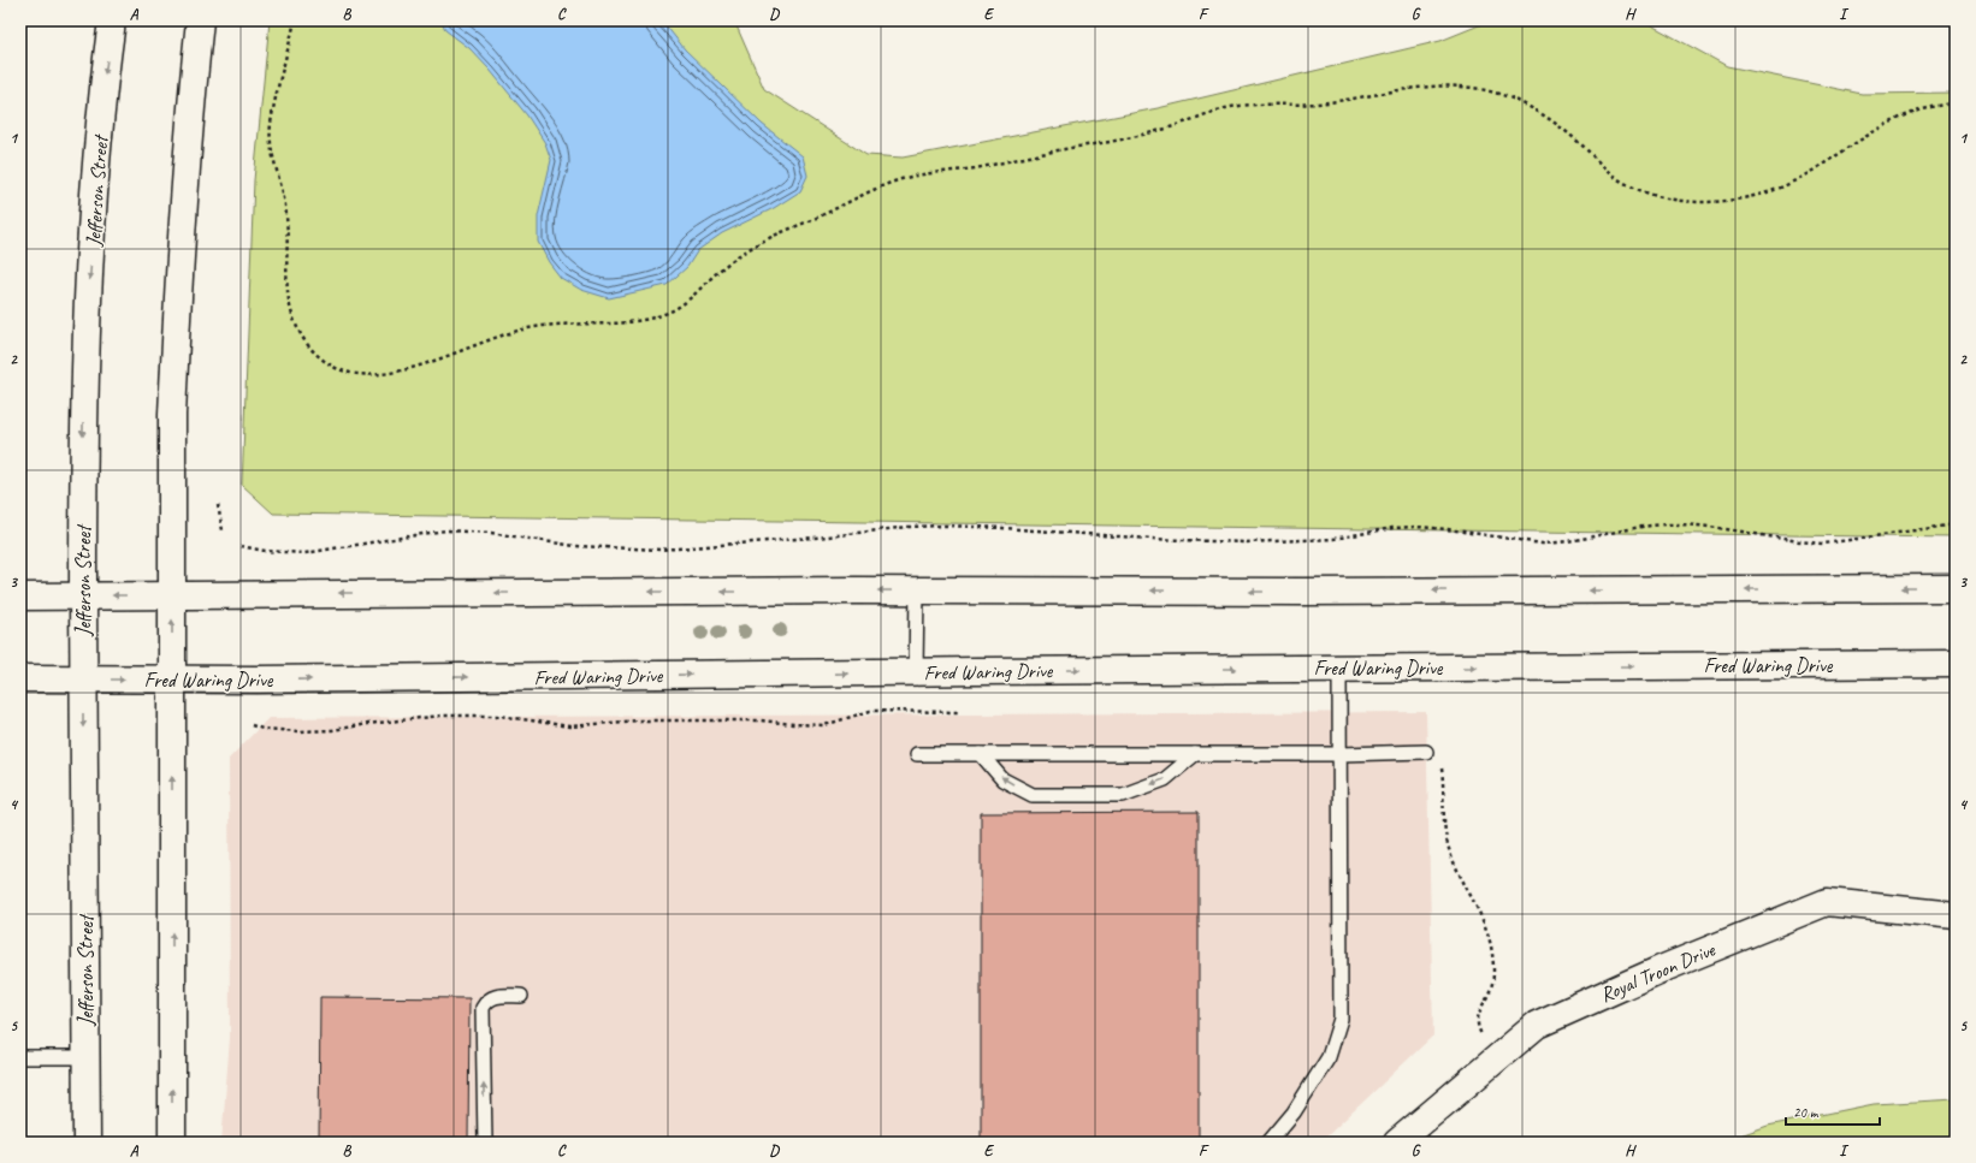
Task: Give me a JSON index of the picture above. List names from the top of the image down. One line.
{"streets":{"main road":["Jefferson Street","Fred Waring Drive","Royal Troon Drive"]},"crossings":[["Jefferson Street","Fred Waring Drive"]],"scale_bar":"20 m","grid":{"columns":["A","B","C","D","E","F","G","H","I"],"rows":["1","2","3","4","5"]}}
